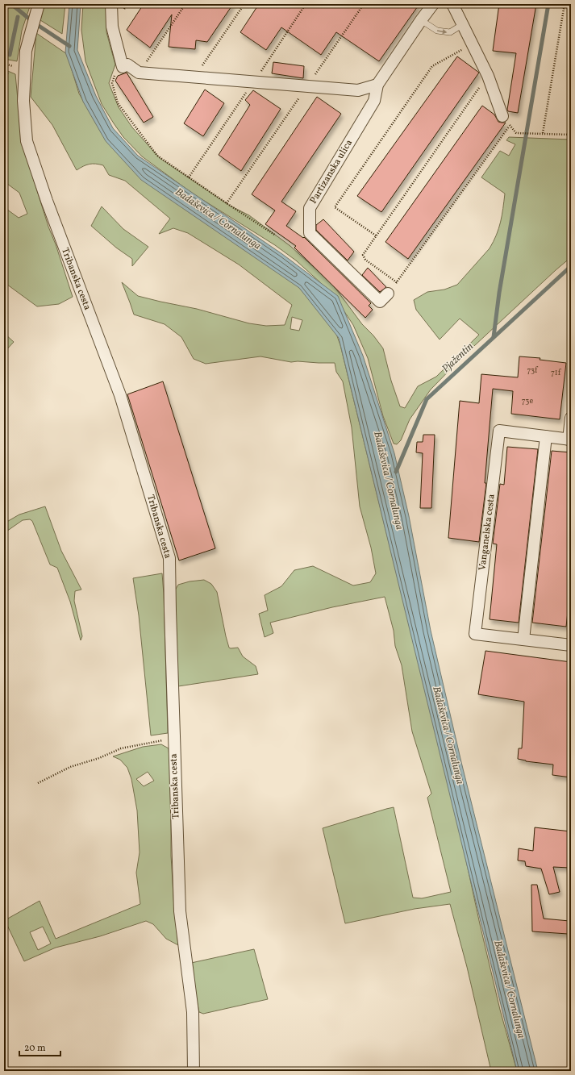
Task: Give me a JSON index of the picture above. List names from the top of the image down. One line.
{"streets":{"street":["Partizanska ulica","Tribanska cesta","Vanganelska cesta"]},"water":["Badaševica / Cornalunga","Pjažentin"],"house_numbers":["73f","71f","73e"],"scale_bar":"20 m"}
